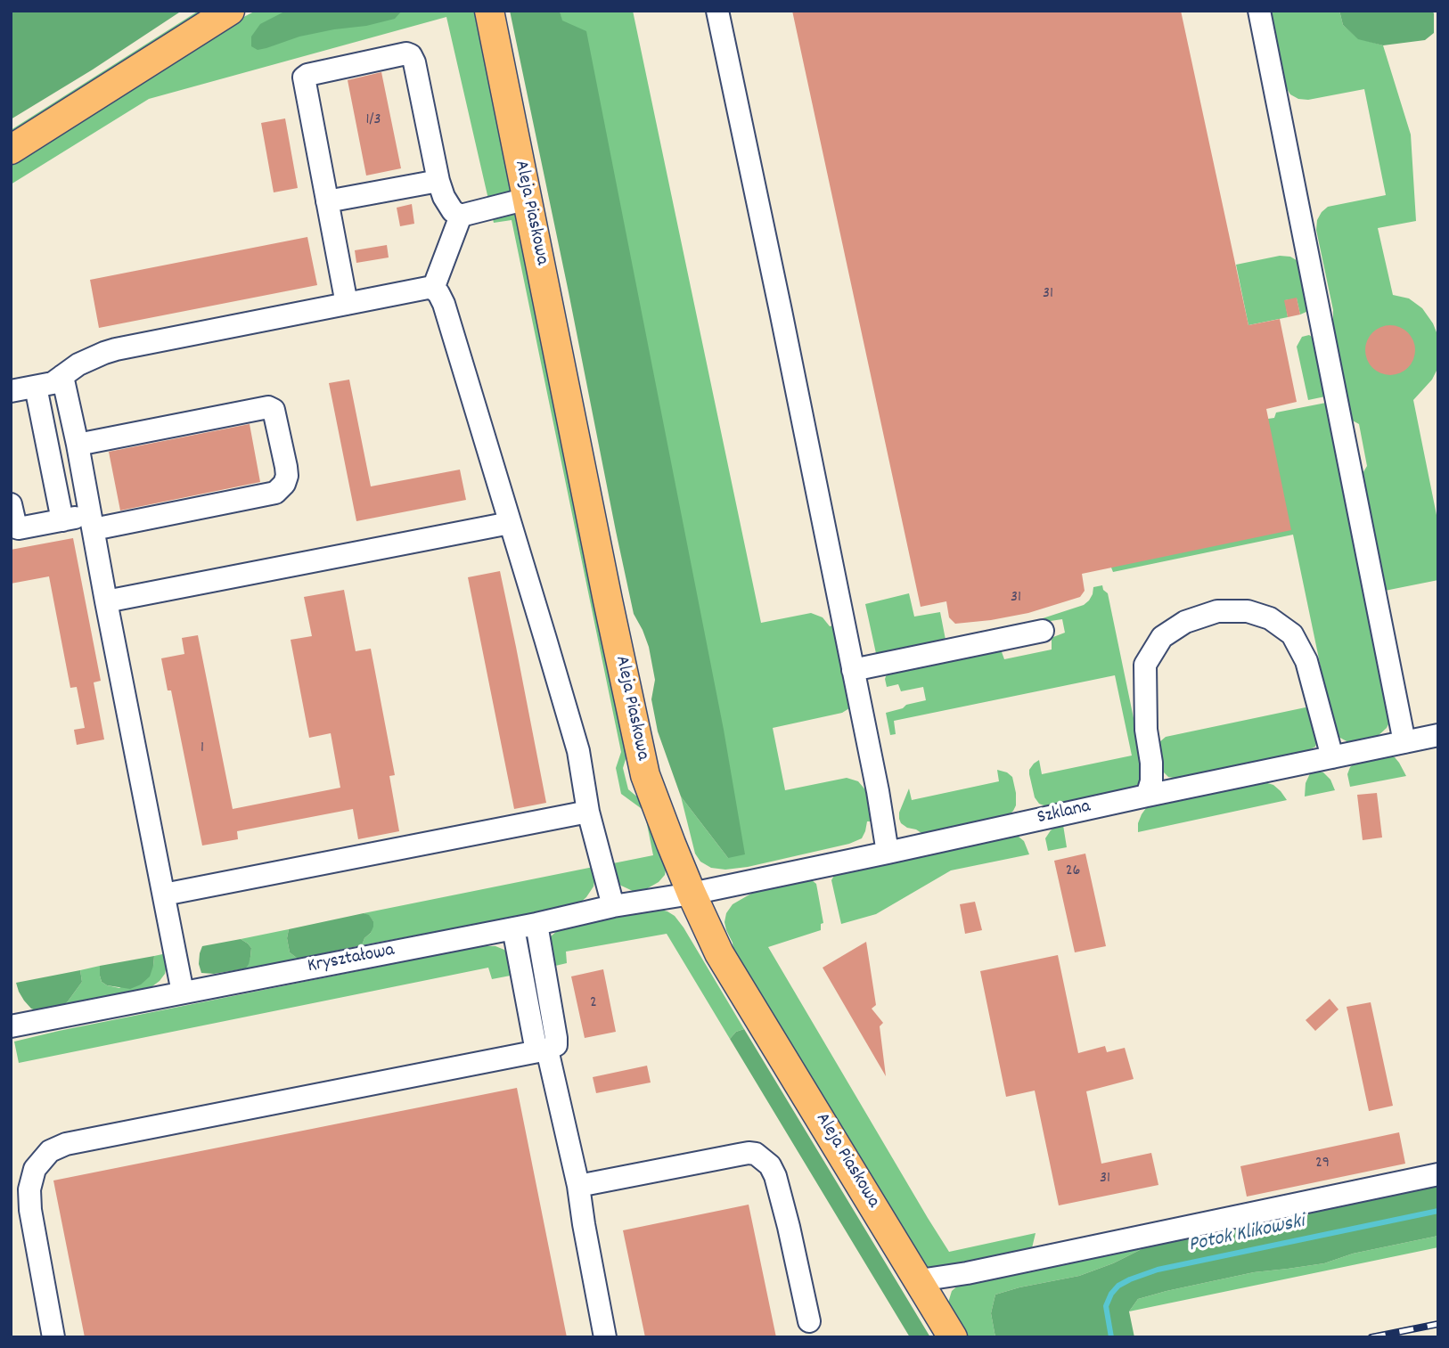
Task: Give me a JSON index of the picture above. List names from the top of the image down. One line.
{"streets":{"main road":["Aleja Piaskowa"],"street":["Szklana","Kryształowa"]},"crossings":[["Aleja Piaskowa","Szklana"],["Aleja Piaskowa","Kryształowa"],["Szklana","Kryształowa"]],"water":["Potok Klikowski"],"house_numbers":["1/3","31","31","1","26","2","29","31"]}
